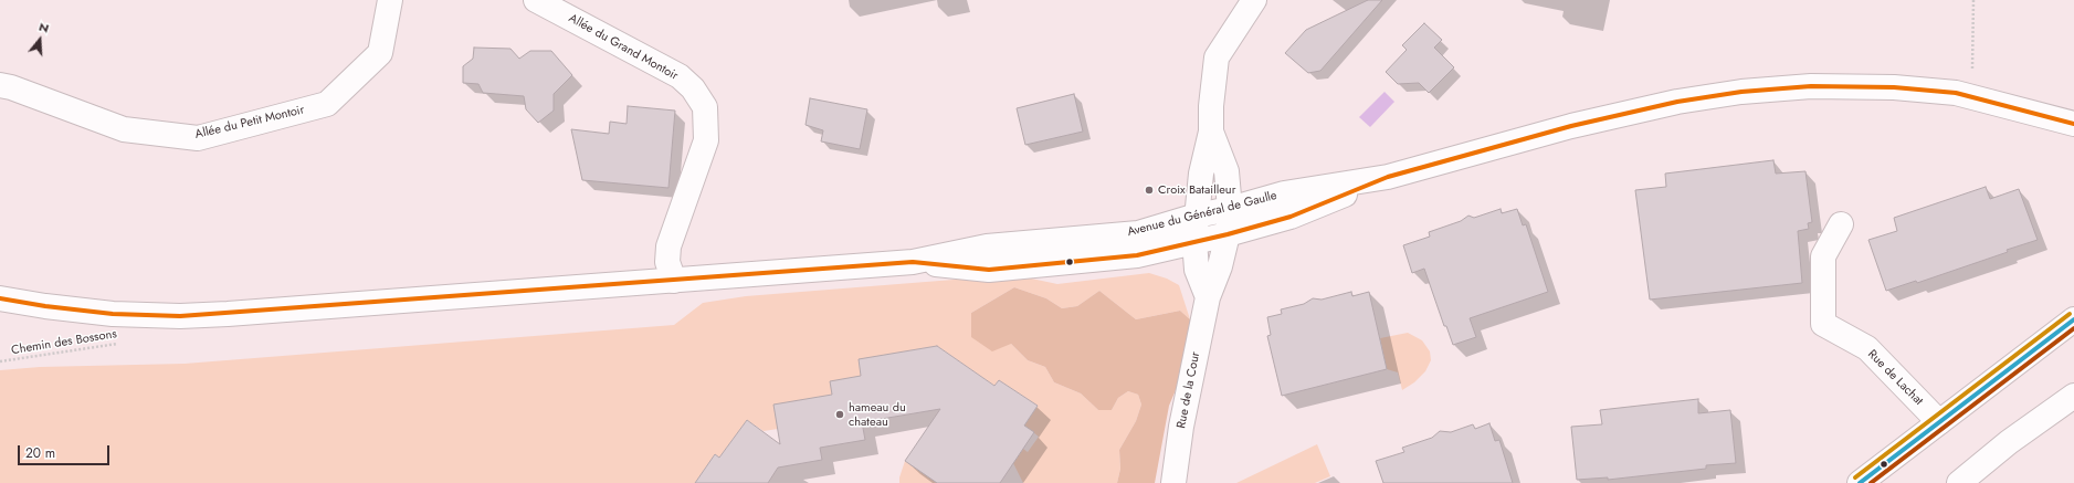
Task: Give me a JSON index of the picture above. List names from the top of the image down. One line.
{"streets":{"street":["Allée du Grand Montoir","Allée du Petit Montoir","Avenue du Général de Gaulle","Rue de Lachat","Rue de la Cour"],"path":["Chemin des Bossons"]},"crossings":[["Allée du Grand Montoir","Avenue du Général de Gaulle"],["Avenue du Général de Gaulle","Chemin des Bossons"],["Avenue du Général de Gaulle","Rue de la Cour"]],"places":["Croix Batailleur","hameau du chateau"],"scale_bar":"20 m","north":"top"}
